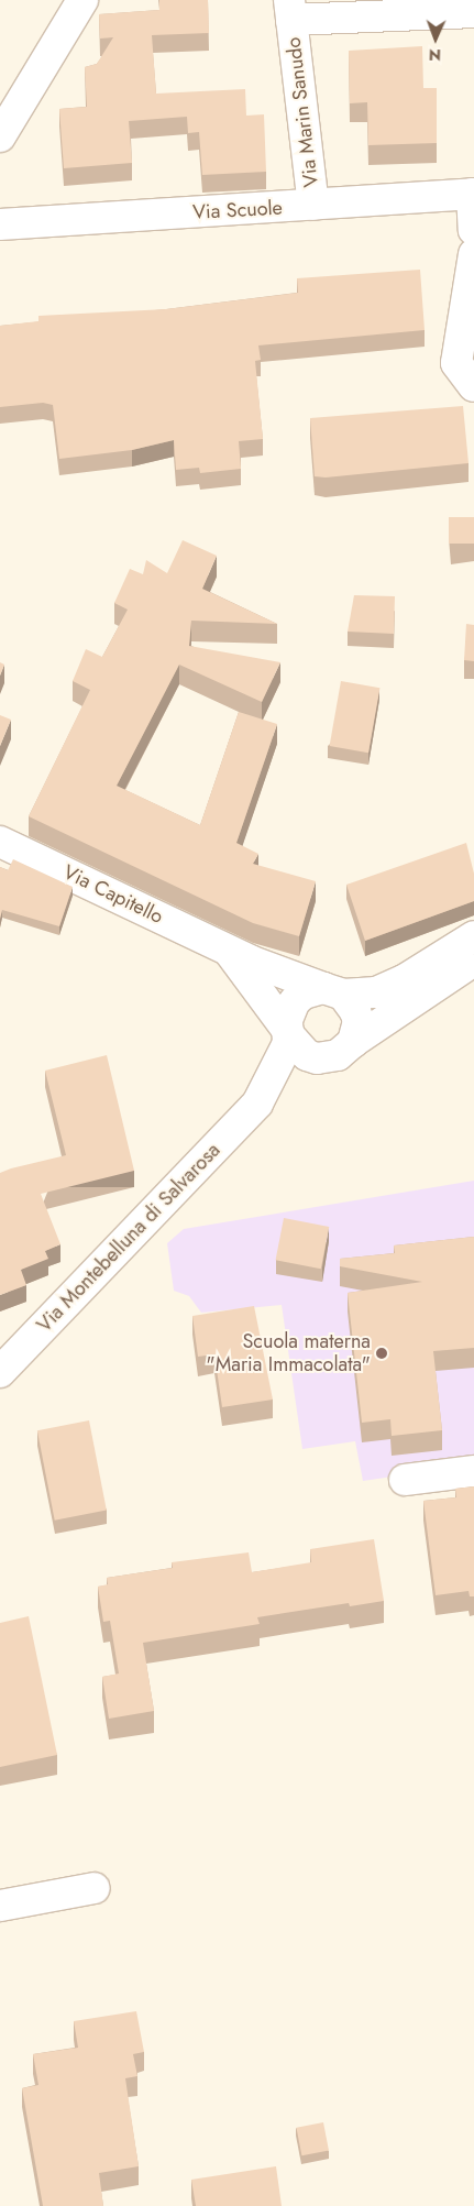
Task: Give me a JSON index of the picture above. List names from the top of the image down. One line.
{"streets":{"street":["Via Marin Sanudo","Via Scuole","Via Capitello","Via Montebelluna di Salvarosa"]},"crossings":[["Via Marin Sanudo","Via Scuole"],["Via Capitello","Via Montebelluna di Salvarosa"]],"places":["Scuola materna \"Maria Immacolata\""],"north":"bottom"}
